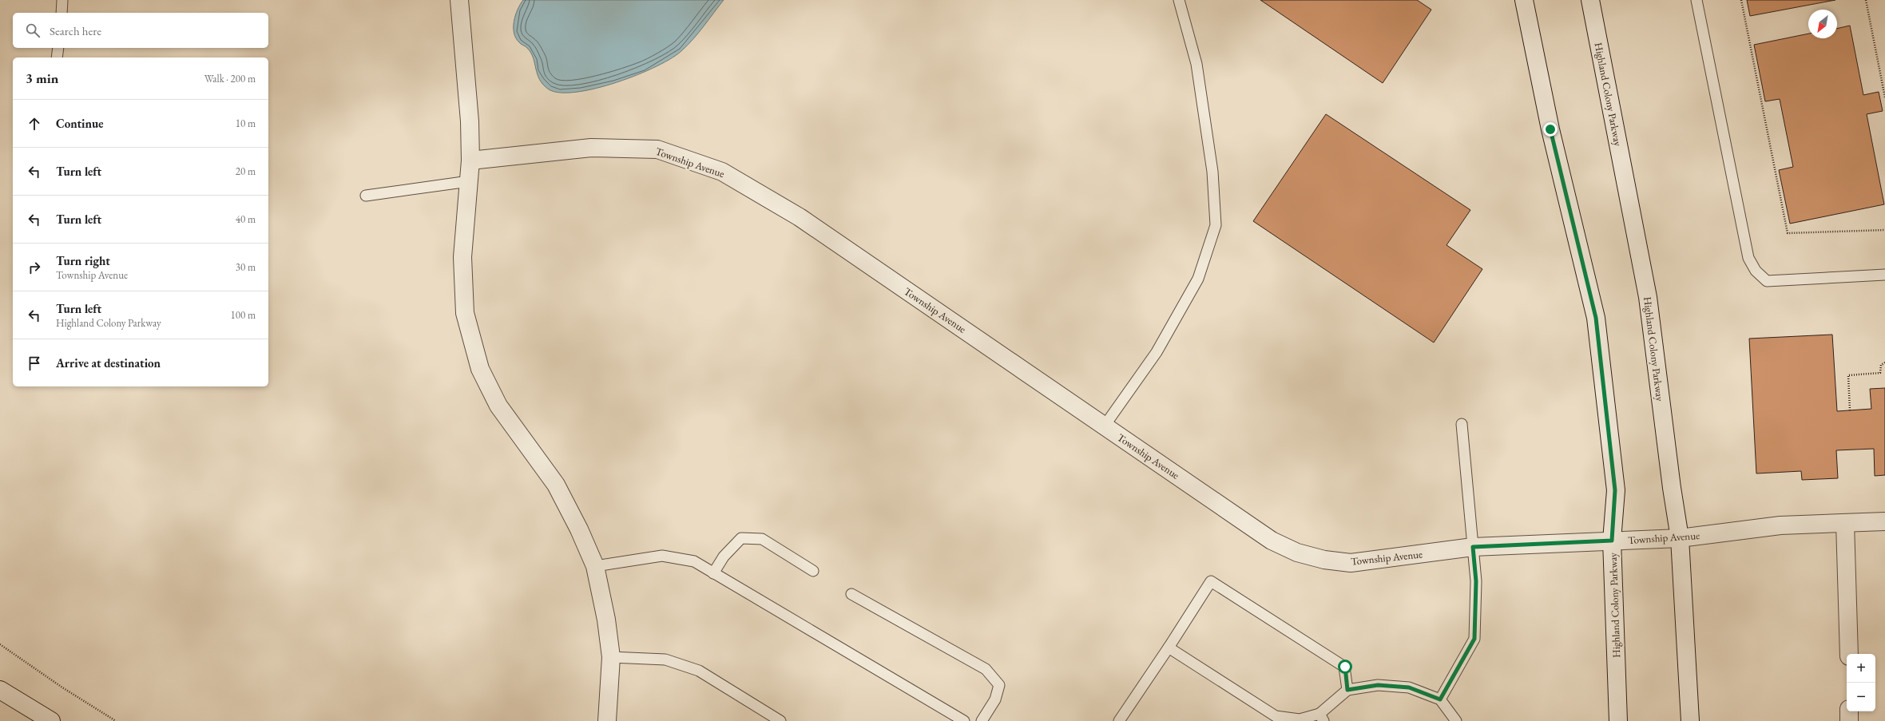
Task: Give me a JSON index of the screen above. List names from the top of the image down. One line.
{"streets":{"street":["Highland Colony Parkway","Township Avenue"]},"crossings":[["Highland Colony Parkway","Township Avenue"]],"north":"bottom left","page":{"search":"Search here","heading":["3 min","Walk · 200 m"],"list":[["Continue","10 m"],["Turn left","20 m"],["Turn left","40 m"],["Turn right","Township Avenue","30 m"],["Turn left","Highland Colony Parkway","100 m"],"Arrive at destination"],"map_buttons":["+","−"]}}
